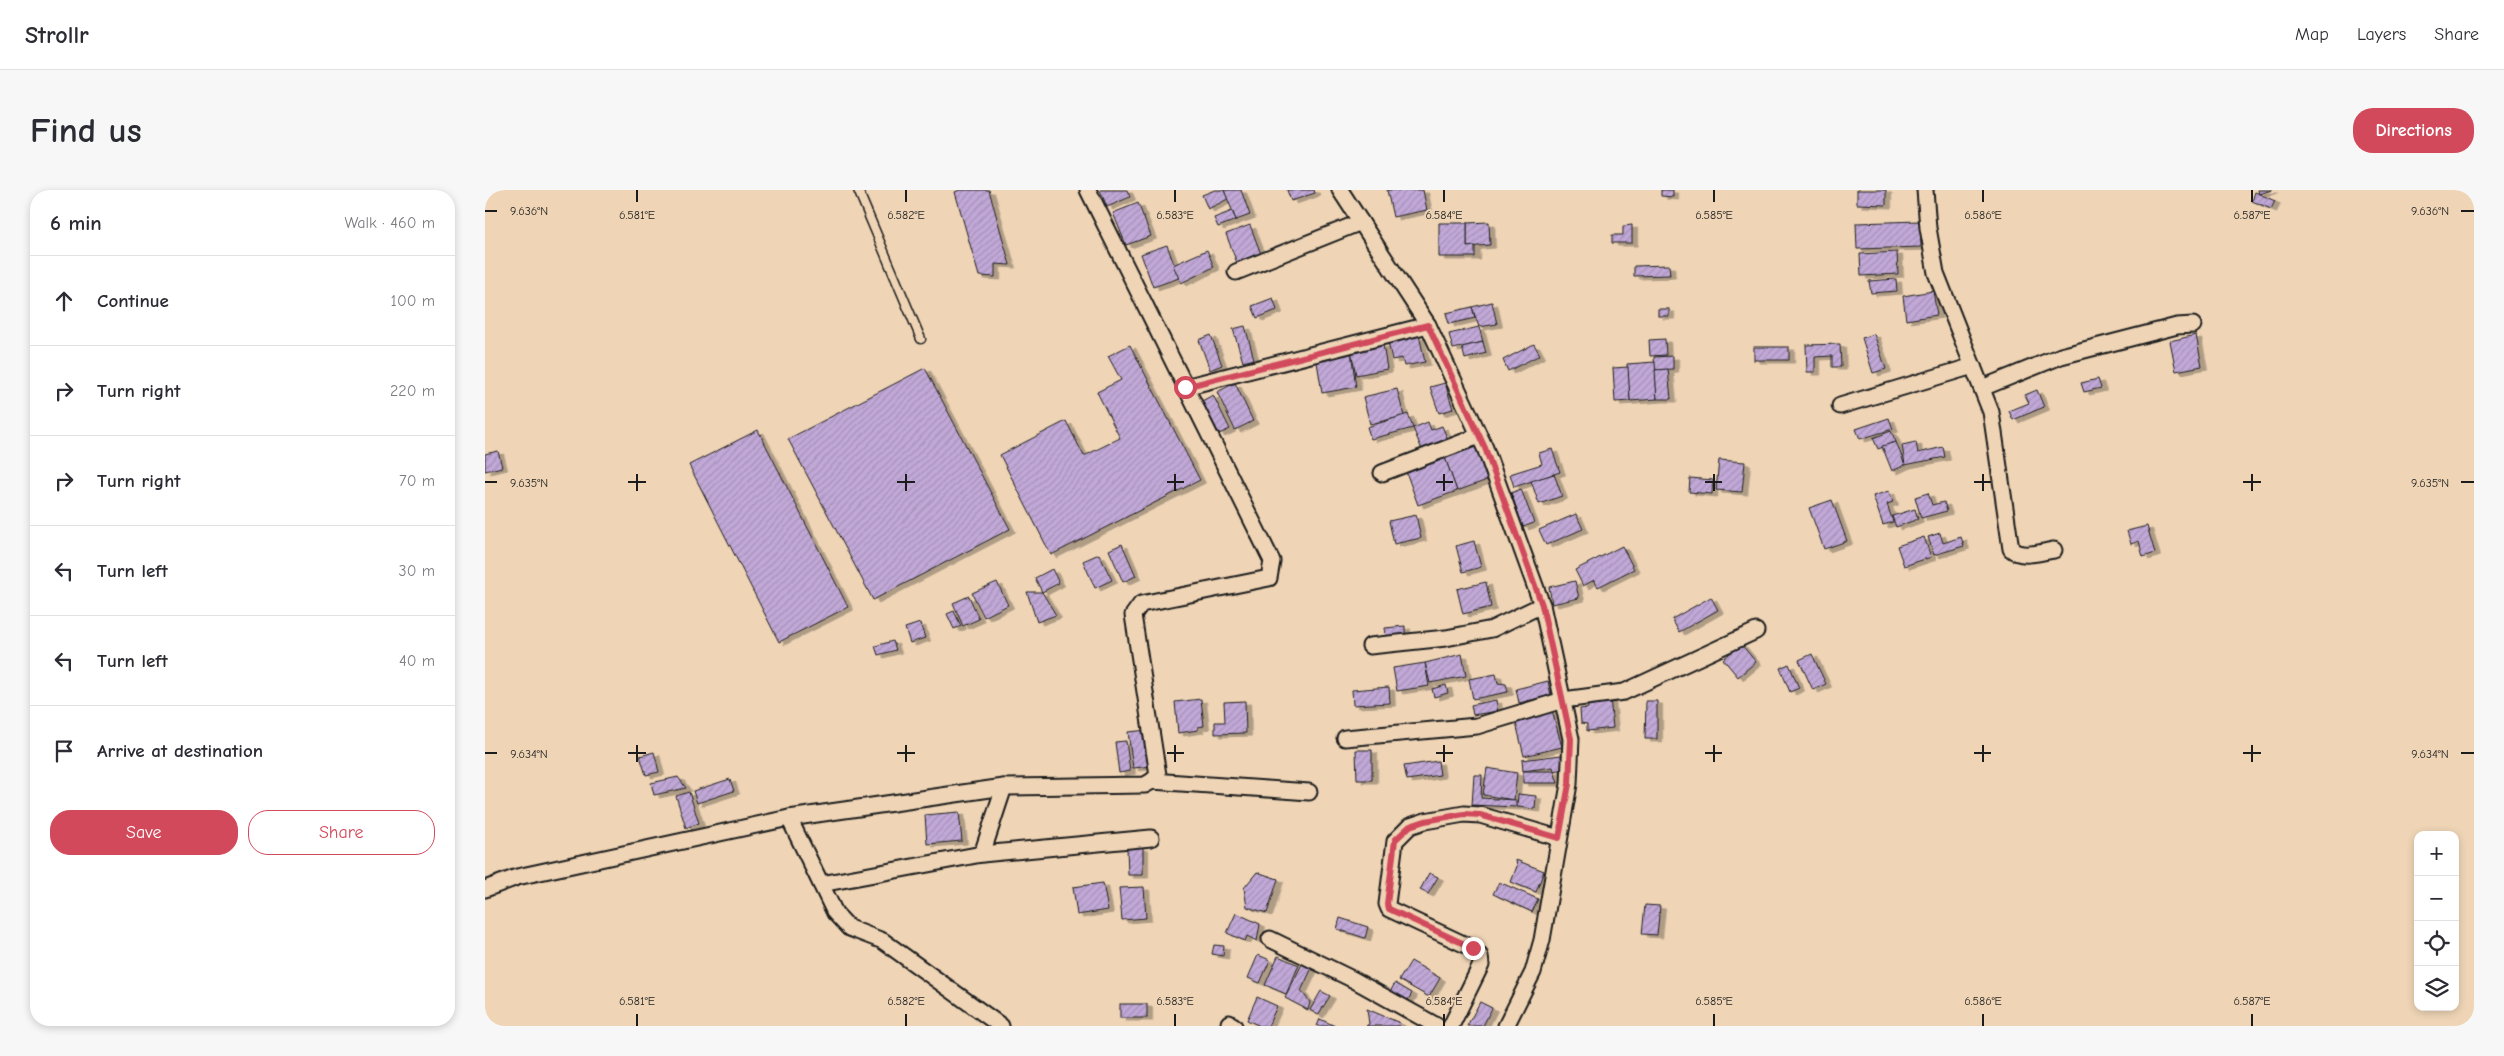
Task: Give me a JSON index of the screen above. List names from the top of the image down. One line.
{"page":{"header":"Strollr","nav":["Map","Layers","Share"],"buttons":["Directions",["Save","Share"]],"title":"Find us","heading":["6 min","Walk · 460 m"],"list":[["Continue","100 m"],["Turn right","220 m"],["Turn right","70 m"],["Turn left","30 m"],["Turn left","40 m"],"Arrive at destination"],"map_buttons":["+","−"]},"coordinates":["9.636°N","6.581°E","6.582°E","6.583°E","6.584°E","6.585°E","6.586°E","6.587°E","9.635°N","9.634°N"]}
